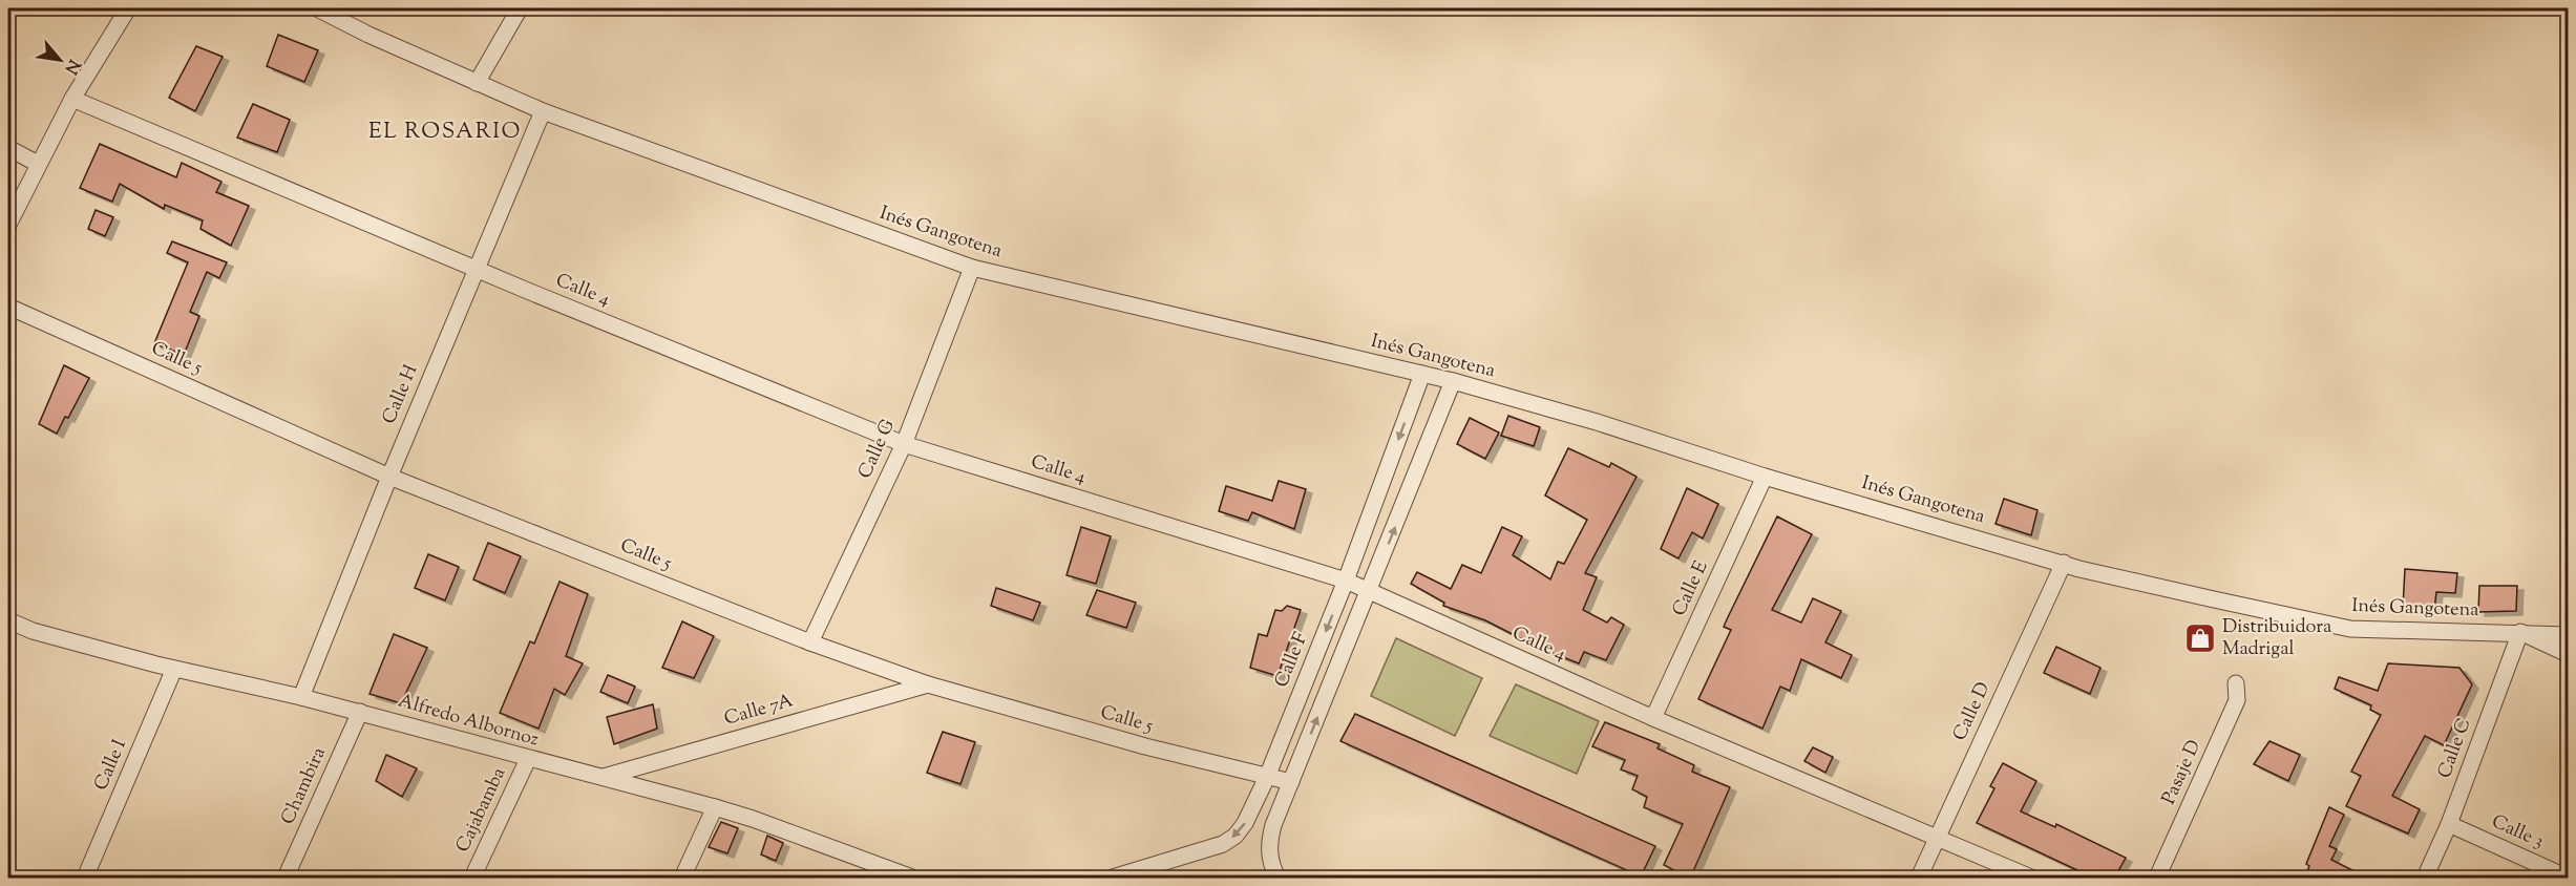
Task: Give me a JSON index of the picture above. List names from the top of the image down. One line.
{"streets":{"street":["Inés Gangotena","Calle 4","Calle 5","Calle H","Calle G","Calle E","Calle F","Calle 7A","Calle D","Alfredo Albornoz","Calle C","Calle I","Pasaje D","Chambira","Cajabamba","Calle 3"]},"crossings":[["Inés Gangotena","Calle H"],["Inés Gangotena","Calle G"],["Inés Gangotena","Calle E"],["Inés Gangotena","Calle F"],["Inés Gangotena","Calle D"],["Inés Gangotena","Calle C"],["Calle 4","Calle H"],["Calle 4","Calle G"],["Calle 4","Calle E"],["Calle 4","Calle F"],["Calle 4","Calle D"],["Calle 5","Calle H"],["Calle 5","Calle G"],["Calle 5","Calle F"],["Calle 5","Calle 7A"],["Calle H","Alfredo Albornoz"],["Calle 7A","Alfredo Albornoz"],["Alfredo Albornoz","Calle I"],["Alfredo Albornoz","Chambira"],["Alfredo Albornoz","Cajabamba"],["Calle C","Calle 3"]],"districts":["EL ROSARIO"],"places":{"shop":["Distribuidora Madrigal"]},"north":"bottom right"}
